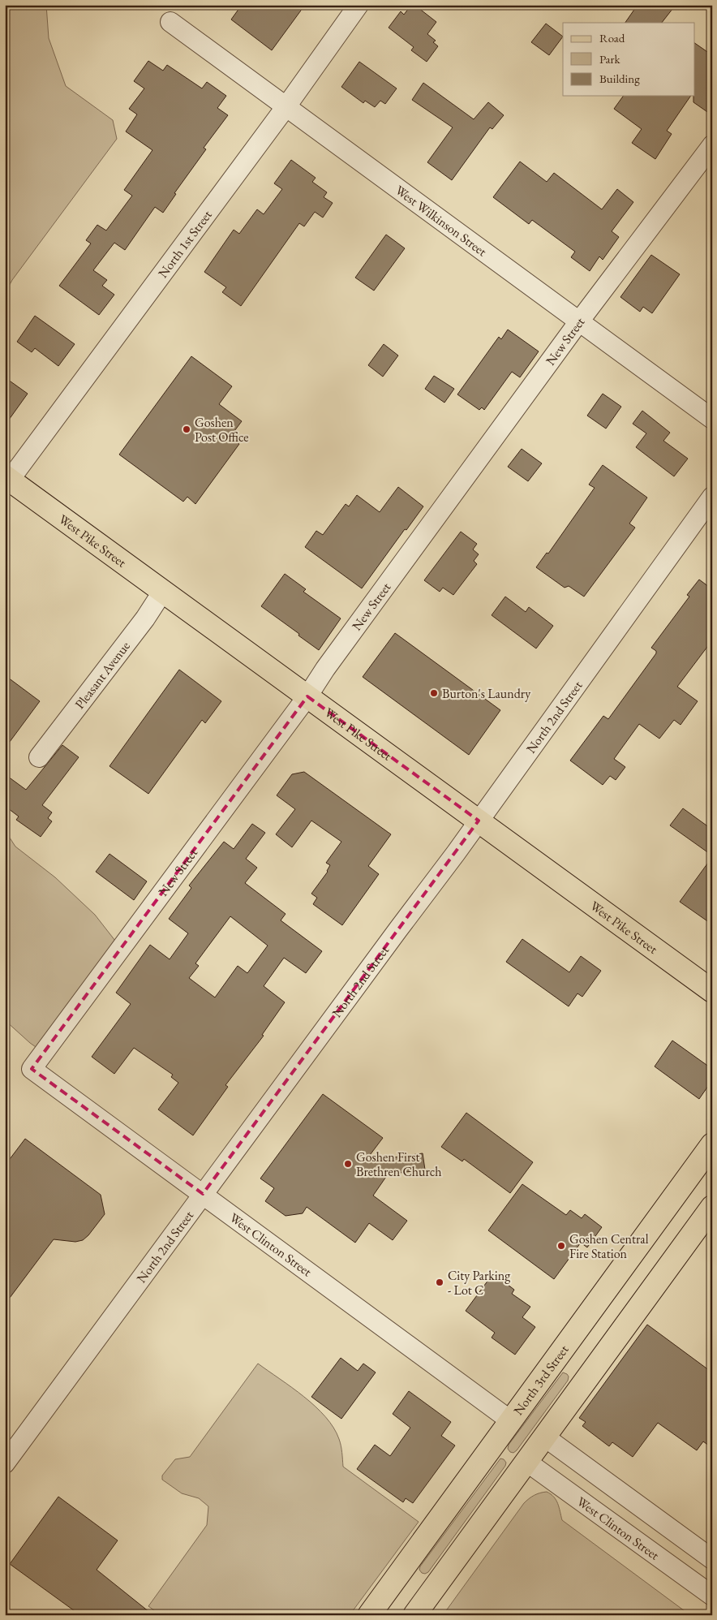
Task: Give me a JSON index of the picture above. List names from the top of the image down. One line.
{"streets":{"main road":["West Pike Street","North 3rd Street"],"street":["West Wilkinson Street","North 1st Street","New Street","Pleasant Avenue","North 2nd Street","West Clinton Street"]},"crossings":[["West Wilkinson Street","North 1st Street"],["West Wilkinson Street","New Street"],["North 1st Street","West Pike Street"],["New Street","West Pike Street"],["New Street","West Clinton Street"],["West Pike Street","Pleasant Avenue"],["West Pike Street","North 2nd Street"],["North 2nd Street","West Clinton Street"],["West Clinton Street","North 3rd Street"]],"places":["Goshen Post Office","Burton's Laundry","Goshen First Brethren Church","Goshen Central Fire Station","City Parking - Lot C"],"legend":["Road","Park","Building"]}
